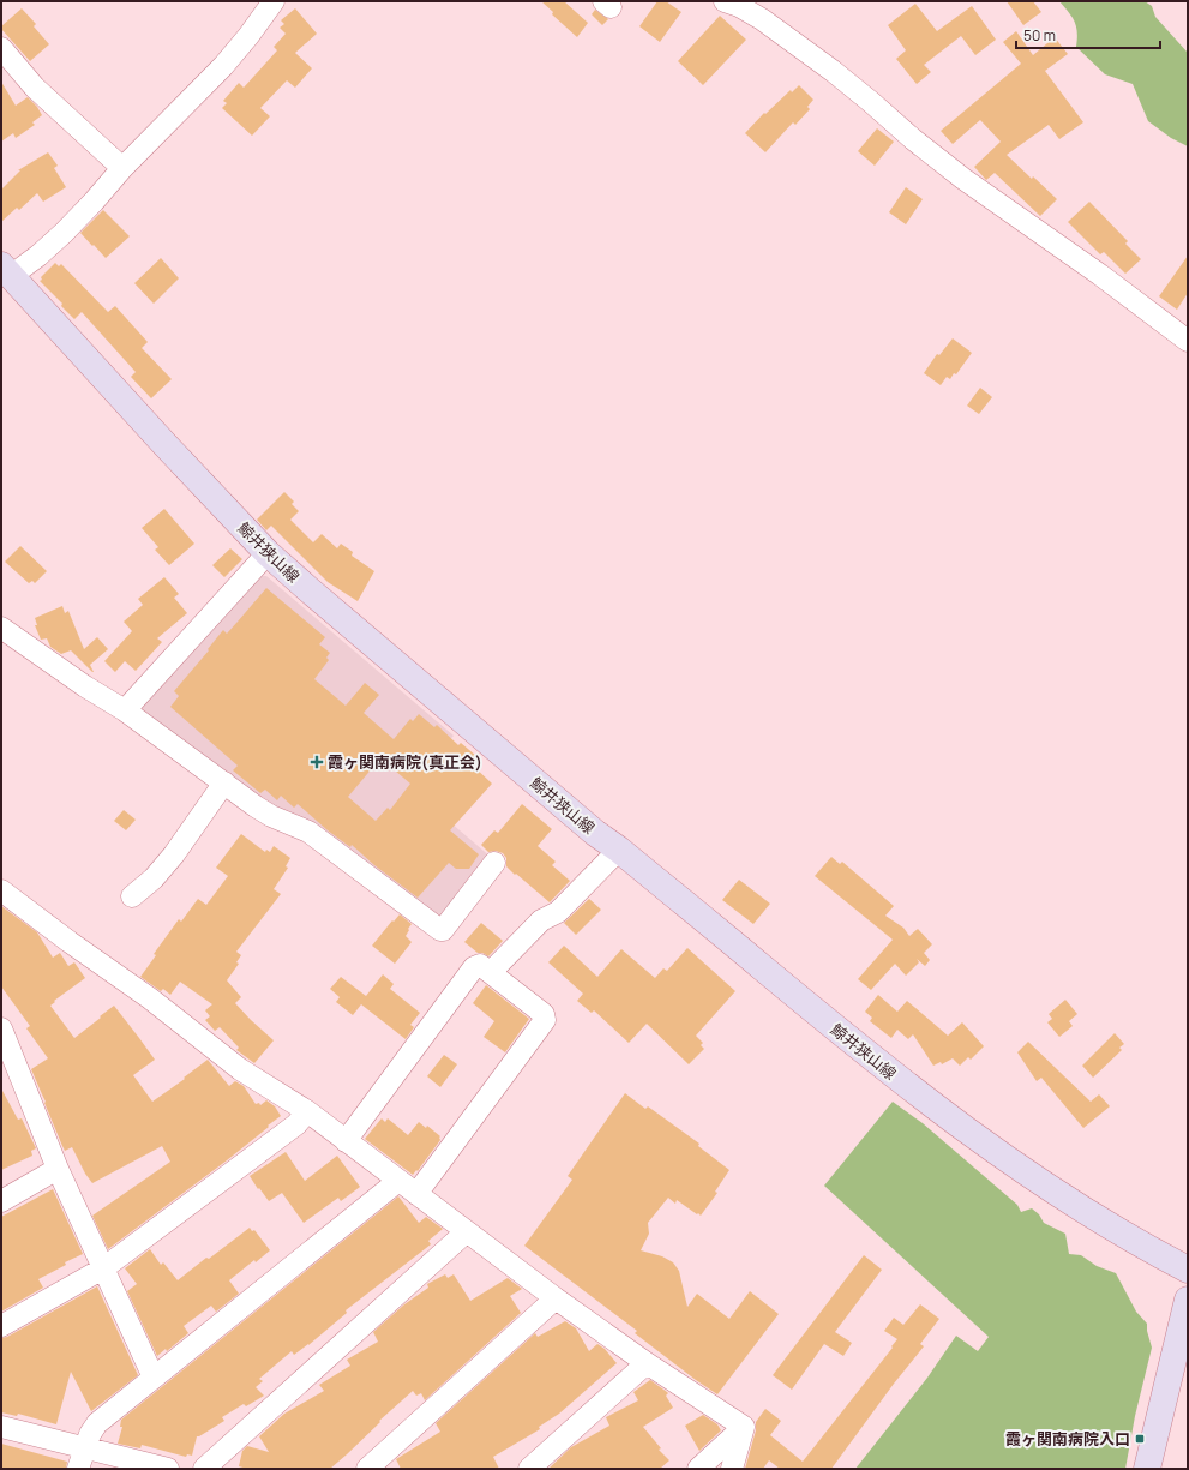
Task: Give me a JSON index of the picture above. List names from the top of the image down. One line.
{"streets":{"main road":["鯨井狭山線"]},"places":{"health":["霞ヶ関南病院(真正会)"],"transit":["霞ヶ関南病院入口"]},"scale_bar":"50 m"}
